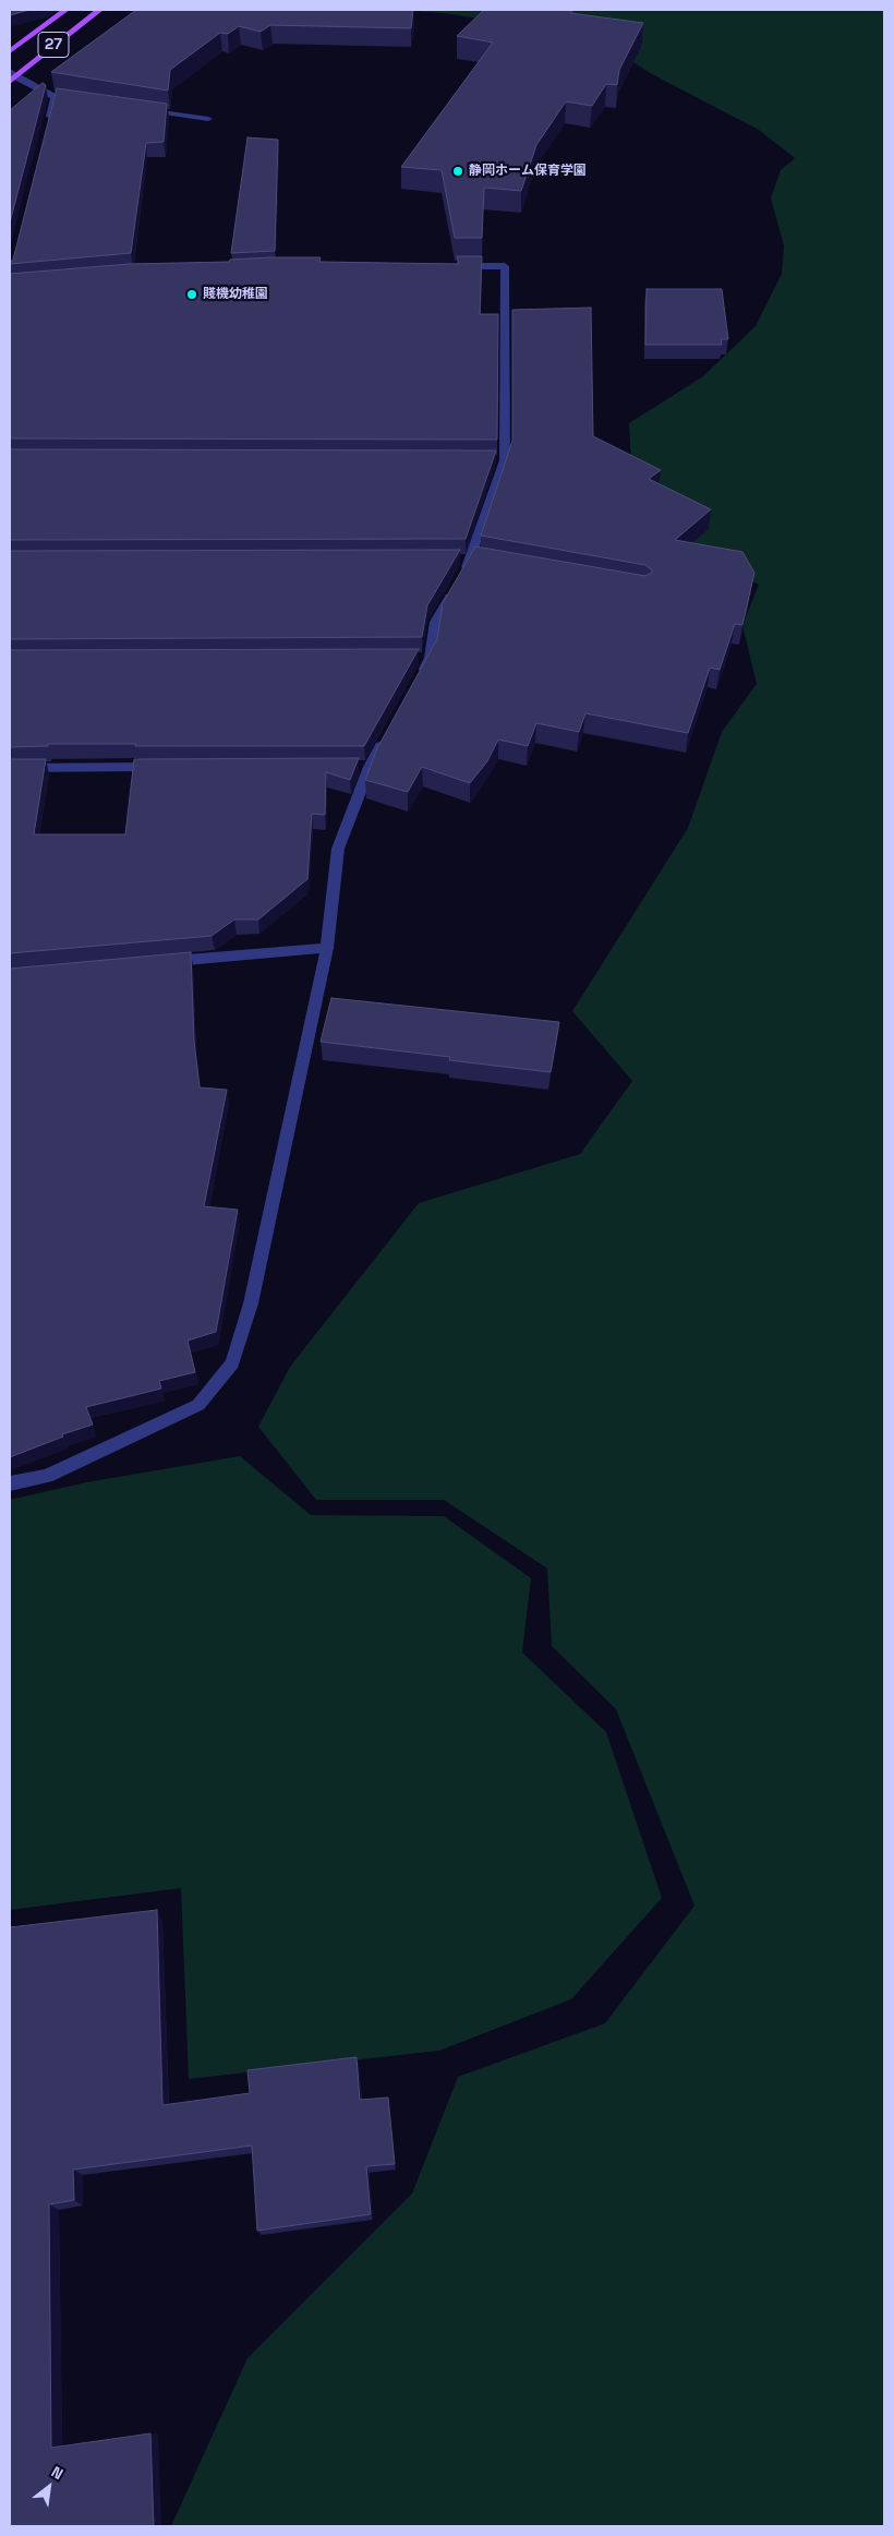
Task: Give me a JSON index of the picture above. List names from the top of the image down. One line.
{"streets":{"main road":["27"]},"places":["静岡ホーム保育学園","賤機幼稚園"],"north":"top right"}
